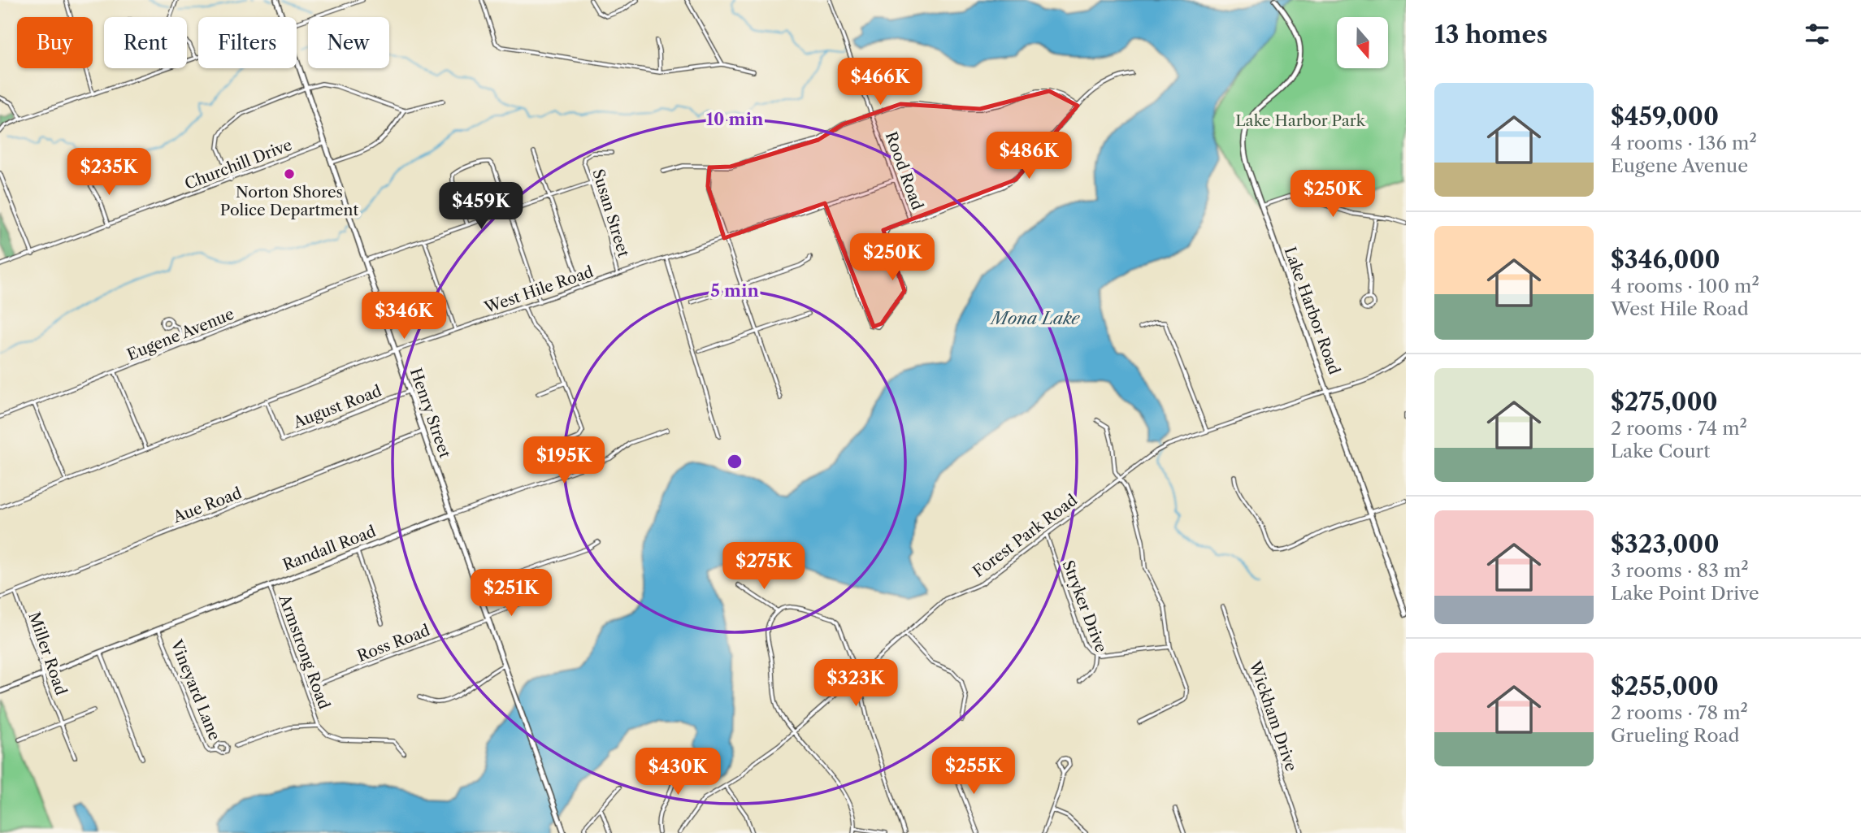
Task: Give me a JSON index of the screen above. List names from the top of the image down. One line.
{"streets":{"street":["Churchill Drive","Rood Road","Susan Street","West Hile Road","Lake Harbor Road","Eugene Avenue","August Road","Henry Street","Aue Road","Forest Park Road","Randall Road","Stryker Drive","Ross Road","Armstrong Road","Miller Road","Vineyard Lane","Wickham Drive"]},"crossings":[["Churchill Drive","Henry Street"],["Rood Road","West Hile Road"],["Susan Street","West Hile Road"],["West Hile Road","August Road"],["West Hile Road","Henry Street"],["Lake Harbor Road","Forest Park Road"],["Eugene Avenue","Henry Street"],["August Road","Henry Street"],["Henry Street","Aue Road"],["Henry Street","Randall Road"],["Henry Street","Ross Road"],["Aue Road","Miller Road"],["Forest Park Road","Stryker Drive"],["Randall Road","Armstrong Road"],["Randall Road","Miller Road"],["Randall Road","Vineyard Lane"],["Ross Road","Armstrong Road"]],"water":["Mona Lake"],"parks":["Lake Harbor Park"],"places":["Norton Shores Police Department"],"north":"bottom","page":{"heading":"13 homes","chip":["Buy","Rent","Filters","New"],"price":["$466K","$486K","$235K","$250K","$459K","$250K","$346K","$195K","$275K","$251K","$323K","$255K","$430K"],"list":[{"name":"$459,000","note":"4 rooms · 136 m² · Eugene Avenue"},{"name":"$346,000","note":"4 rooms · 100 m² · West Hile Road"},{"name":"$275,000","note":"2 rooms · 74 m² · Lake Court"},{"name":"$323,000","note":"3 rooms · 83 m² · Lake Point Drive"},{"name":"$255,000","note":"2 rooms · 78 m² · Grueling Road"}]},"rings":["10 min","5 min"]}
